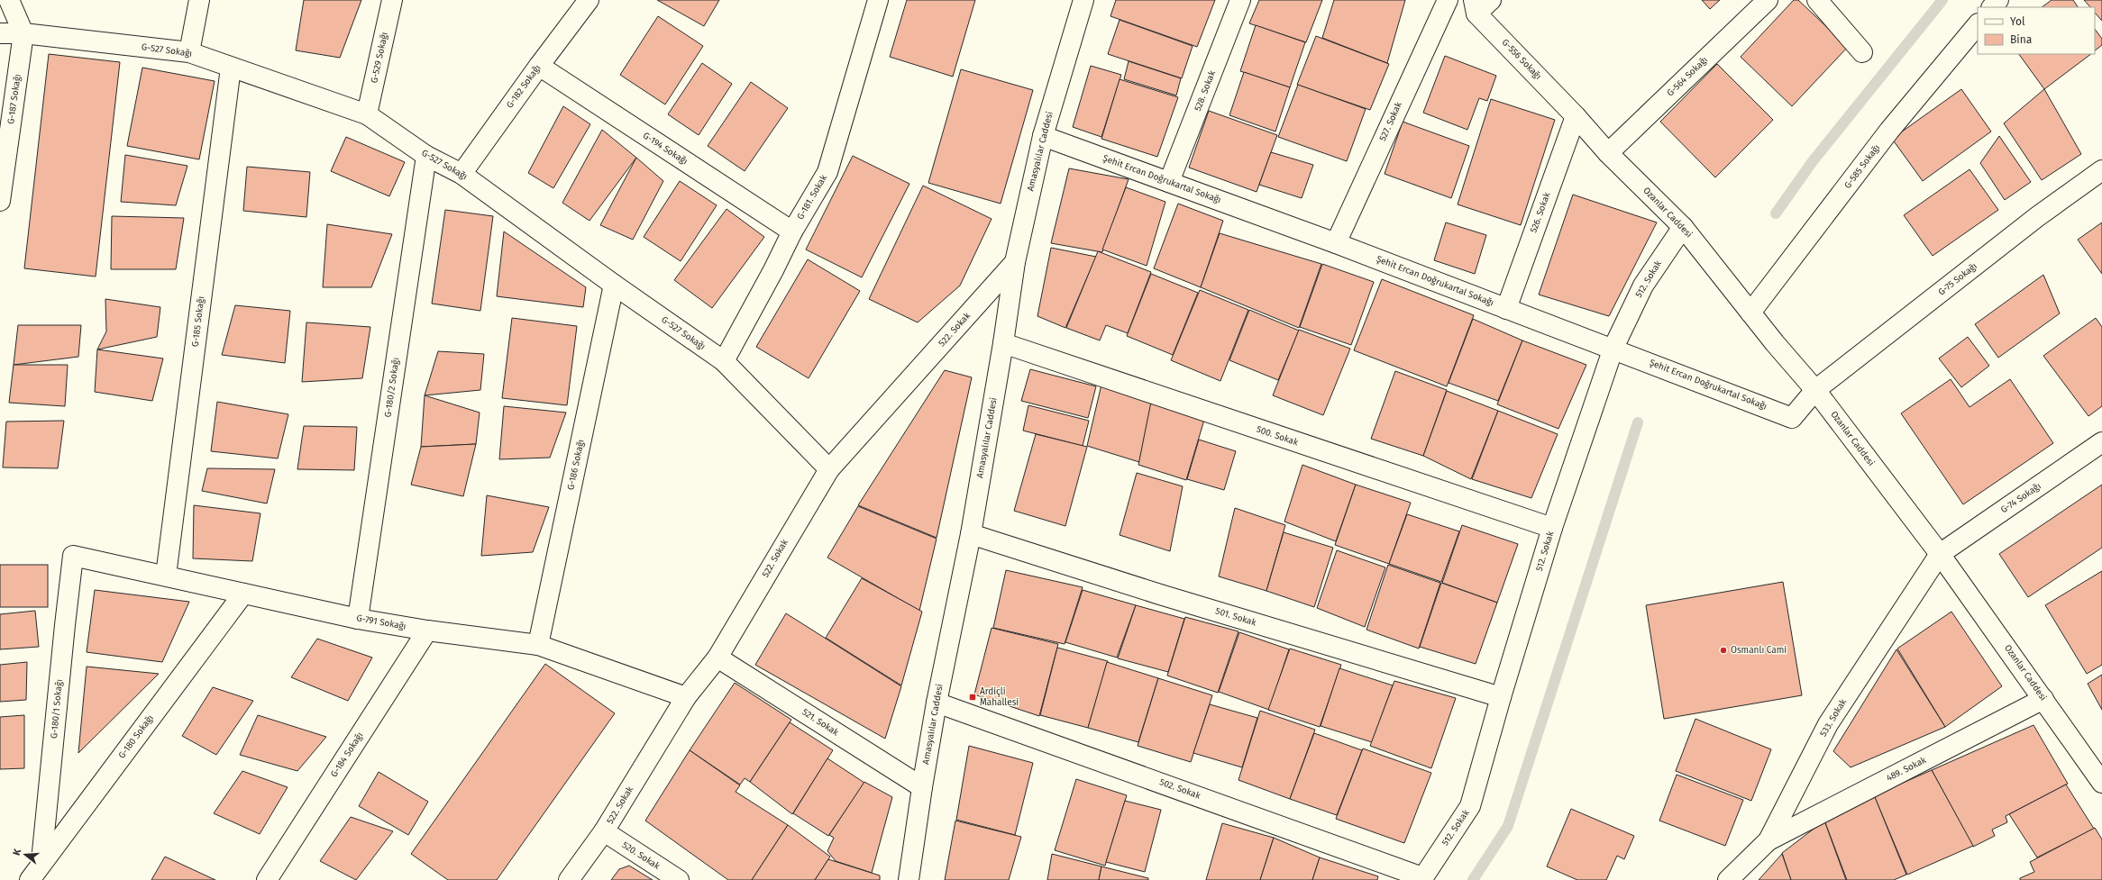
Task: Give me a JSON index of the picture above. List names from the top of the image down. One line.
{"streets":{"street":["G-527 Sokağı","G-529 Sokağı","G-556 Sokağı","G-564 Sokağı","G-182 Sokağı","528. Sokak","G-187 Sokağı","527. Sokak","G-194 Sokağı","Amasyalılar Caddesi","G-585 Sokağı","Şehit Ercan Doğrukartal Sokağı","G-181. Sokak","526. Sokak","Ozanlar Caddesi","512. Sokak","G-75 Sokağı","G-185 Sokağı","522. Sokak","G-180/2 Sokağı","500. Sokak","G-186 Sokağı","G-74 Sokağı","501. Sokak","G-791 Sokağı","G-180/1 Sokağı","533. Sokak","521. Sokak","G-180 Sokağı","G-184 Sokağı","489. Sokak","502. Sokak","520. Sokak"]},"crossings":[["G-527 Sokağı","G-529 Sokağı"],["G-527 Sokağı","G-182 Sokağı"],["G-527 Sokağı","G-187 Sokağı"],["G-527 Sokağı","G-181. Sokak"],["G-527 Sokağı","G-185 Sokağı"],["G-527 Sokağı","522. Sokak"],["G-527 Sokağı","G-180/2 Sokağı"],["G-527 Sokağı","G-186 Sokağı"],["G-556 Sokağı","526. Sokak"],["G-556 Sokağı","Ozanlar Caddesi"],["G-564 Sokağı","Ozanlar Caddesi"],["G-182 Sokağı","G-194 Sokağı"],["528. Sokak","Şehit Ercan Doğrukartal Sokağı"],["527. Sokak","Şehit Ercan Doğrukartal Sokağı"],["G-194 Sokağı","G-181. Sokak"],["Amasyalılar Caddesi","Şehit Ercan Doğrukartal Sokağı"],["Amasyalılar Caddesi","522. Sokak"],["Amasyalılar Caddesi","500. Sokak"],["Amasyalılar Caddesi","501. Sokak"],["Amasyalılar Caddesi","521. Sokak"],["Amasyalılar Caddesi","502. Sokak"],["G-585 Sokağı","Ozanlar Caddesi"],["Şehit Ercan Doğrukartal Sokağı","526. Sokak"],["Şehit Ercan Doğrukartal Sokağı","Ozanlar Caddesi"],["Şehit Ercan Doğrukartal Sokağı","512. Sokak"],["Şehit Ercan Doğrukartal Sokağı","G-75 Sokağı"],["526. Sokak","Ozanlar Caddesi"],["Ozanlar Caddesi","512. Sokak"],["Ozanlar Caddesi","G-75 Sokağı"],["Ozanlar Caddesi","G-74 Sokağı"],["Ozanlar Caddesi","533. Sokak"],["Ozanlar Caddesi","489. Sokak"],["512. Sokak","500. Sokak"],["512. Sokak","501. Sokak"],["512. Sokak","502. Sokak"],["G-185 Sokağı","G-791 Sokağı"],["522. Sokak","G-791 Sokağı"],["522. Sokak","521. Sokak"],["522. Sokak","520. Sokak"],["G-180/2 Sokağı","G-791 Sokağı"],["G-186 Sokağı","G-791 Sokağı"],["G-74 Sokağı","533. Sokak"],["G-791 Sokağı","G-180/1 Sokağı"],["G-791 Sokağı","G-180 Sokağı"],["G-791 Sokağı","G-184 Sokağı"],["G-180/1 Sokağı","G-180 Sokağı"],["533. Sokak","489. Sokak"]],"places":{"other":["Osmanlı Cami"],"transit":["Ardiçli Mahallesi"]},"legend":["Yol","Bina"],"north":"left"}
